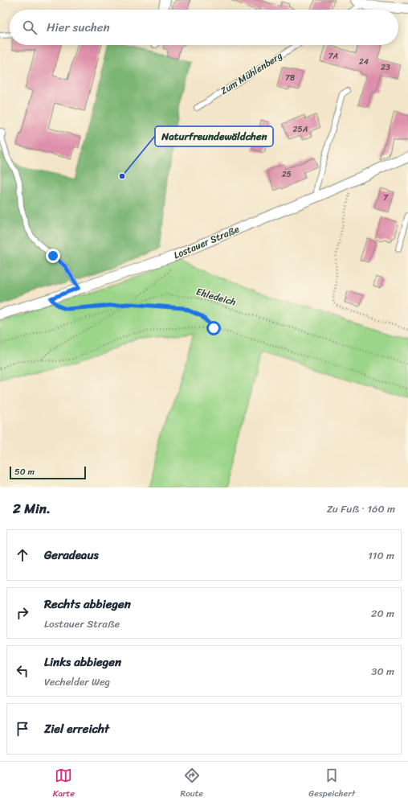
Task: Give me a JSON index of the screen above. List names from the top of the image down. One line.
{"streets":{"street":["Lostauer Straße"],"lane":["Zum Mühlenberg"],"path":["Ehledeich"]},"places":["Naturfreundewäldchen"],"house_numbers":["7A","24","23","7B","25A","25","7"],"scale_bar":"50 m","page":{"search":"Hier suchen","scale":"50 m","heading":["2 Min.","Zu Fuß · 160 m"],"list":[["Geradeaus","110 m"],["Rechts abbiegen","Lostauer Straße","20 m"],["Links abbiegen","Vechelder Weg","30 m"],"Ziel erreicht"],"nav":["Karte","Route","Gespeichert"]}}
